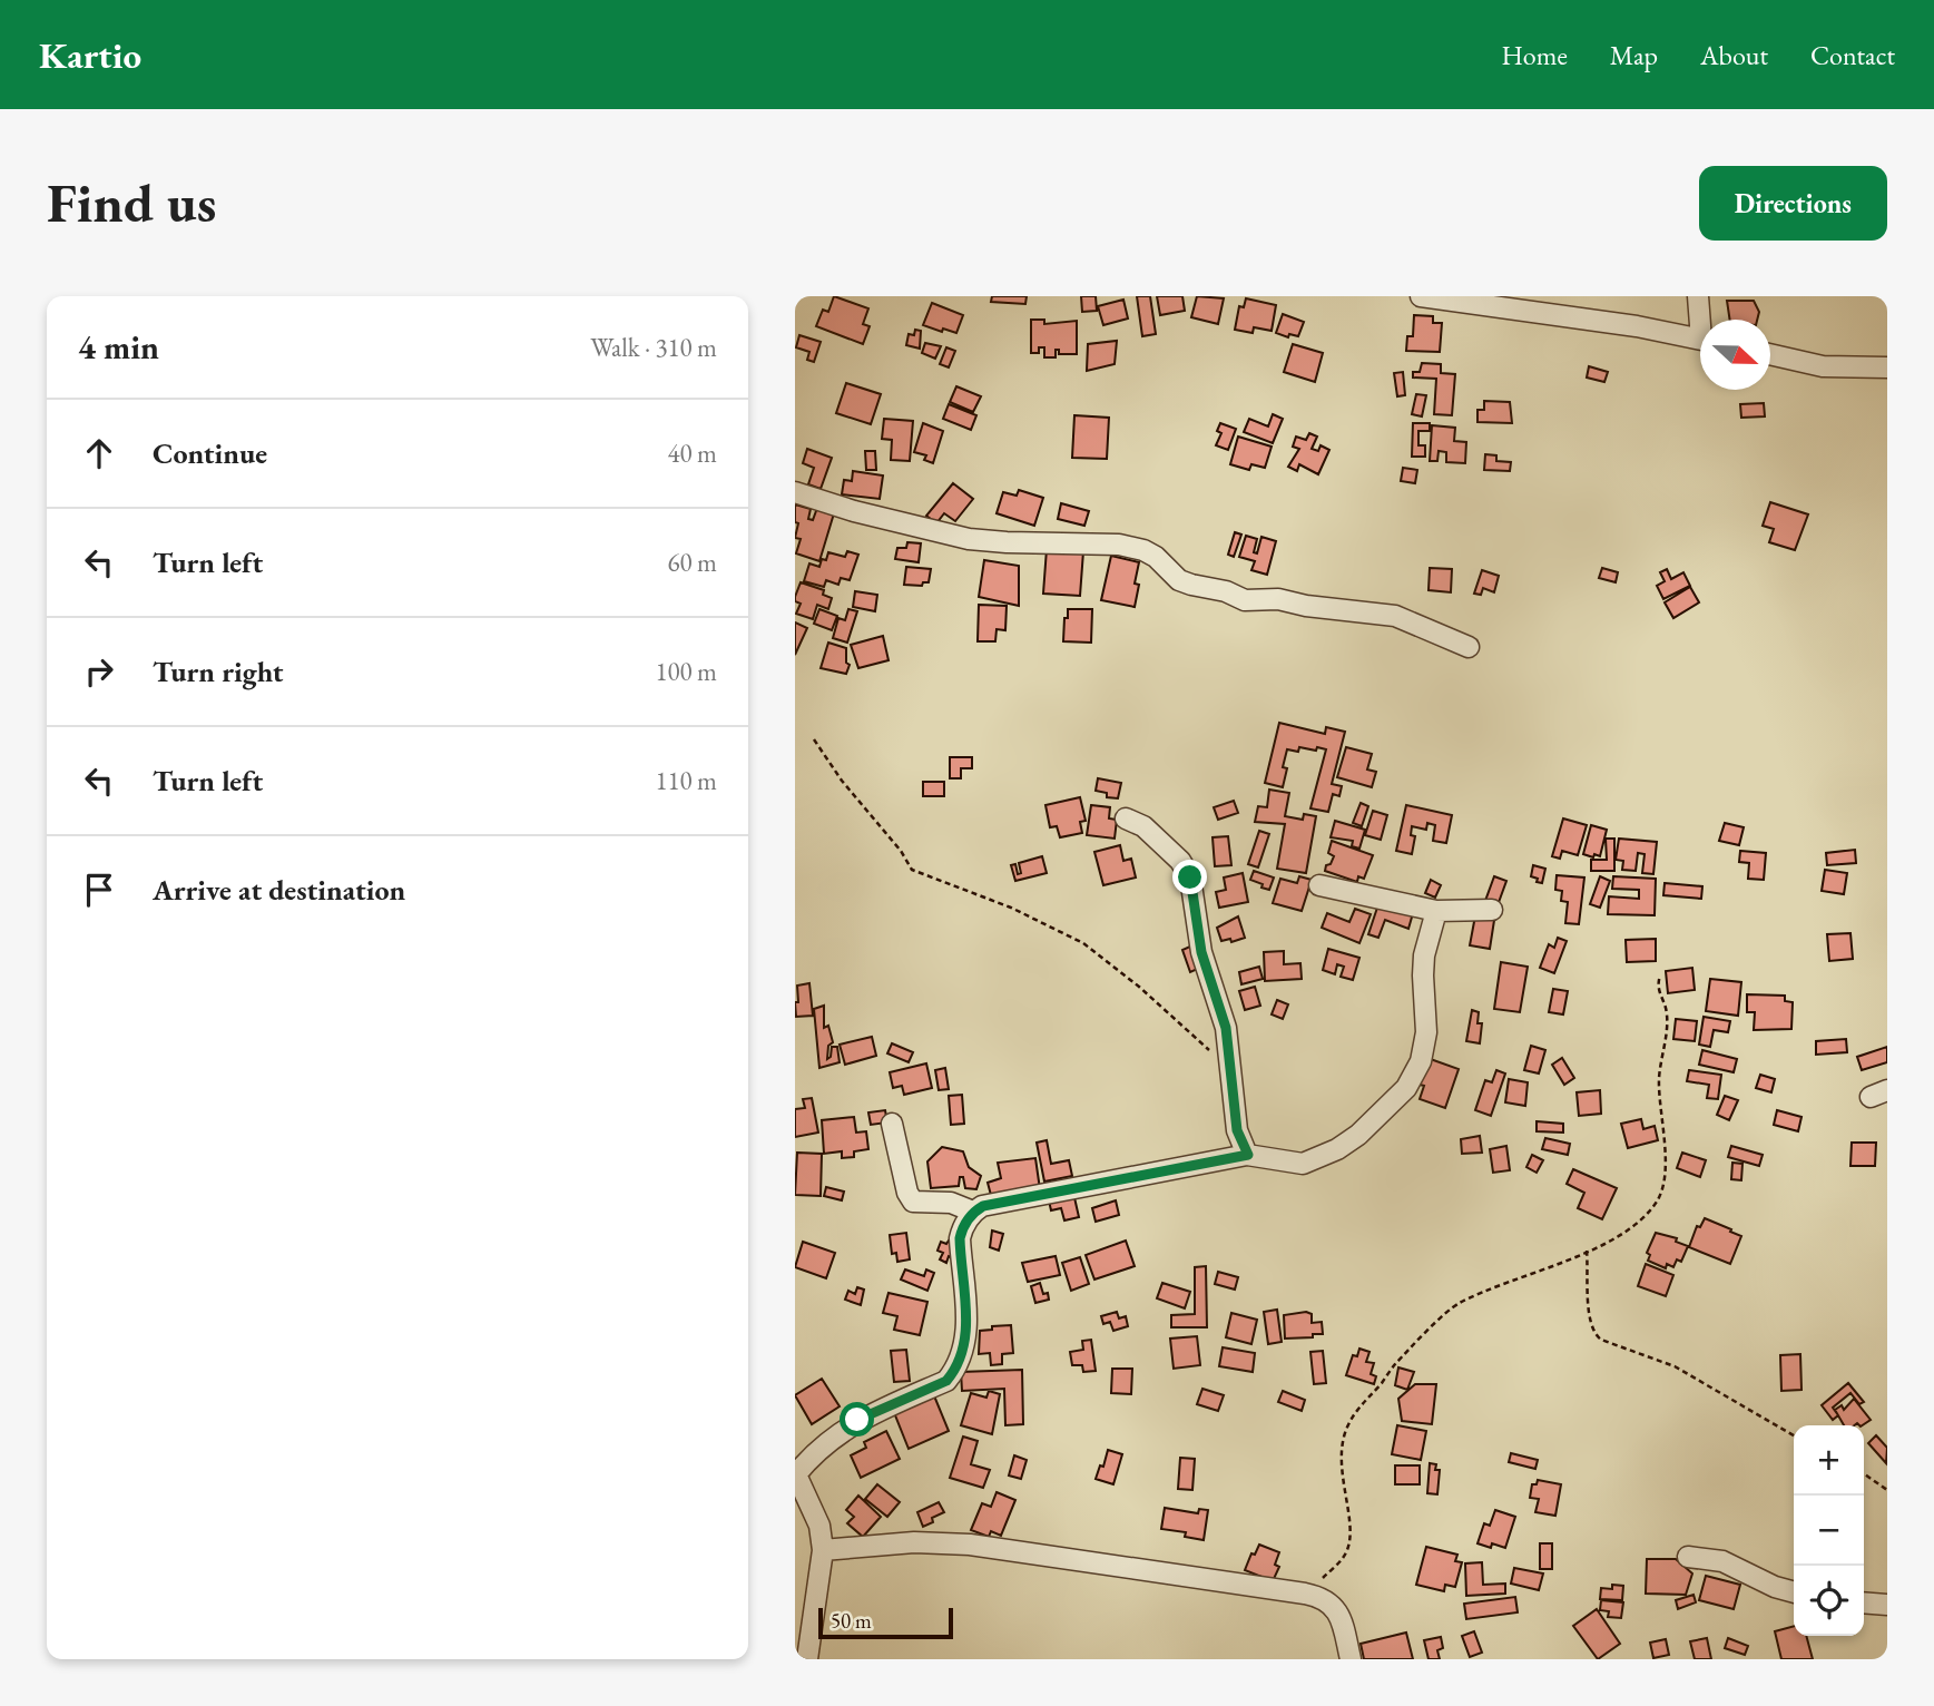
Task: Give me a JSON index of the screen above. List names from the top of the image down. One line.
{"scale_bar":"50 m","north":"right","page":{"header":"Kartio","nav":["Home","Map","About","Contact"],"buttons":"Directions","title":"Find us","heading":["4 min","Walk · 310 m"],"list":[["Continue","40 m"],["Turn left","60 m"],["Turn right","100 m"],["Turn left","110 m"],"Arrive at destination"],"map_buttons":["+","−"],"scale":"50 m"}}
